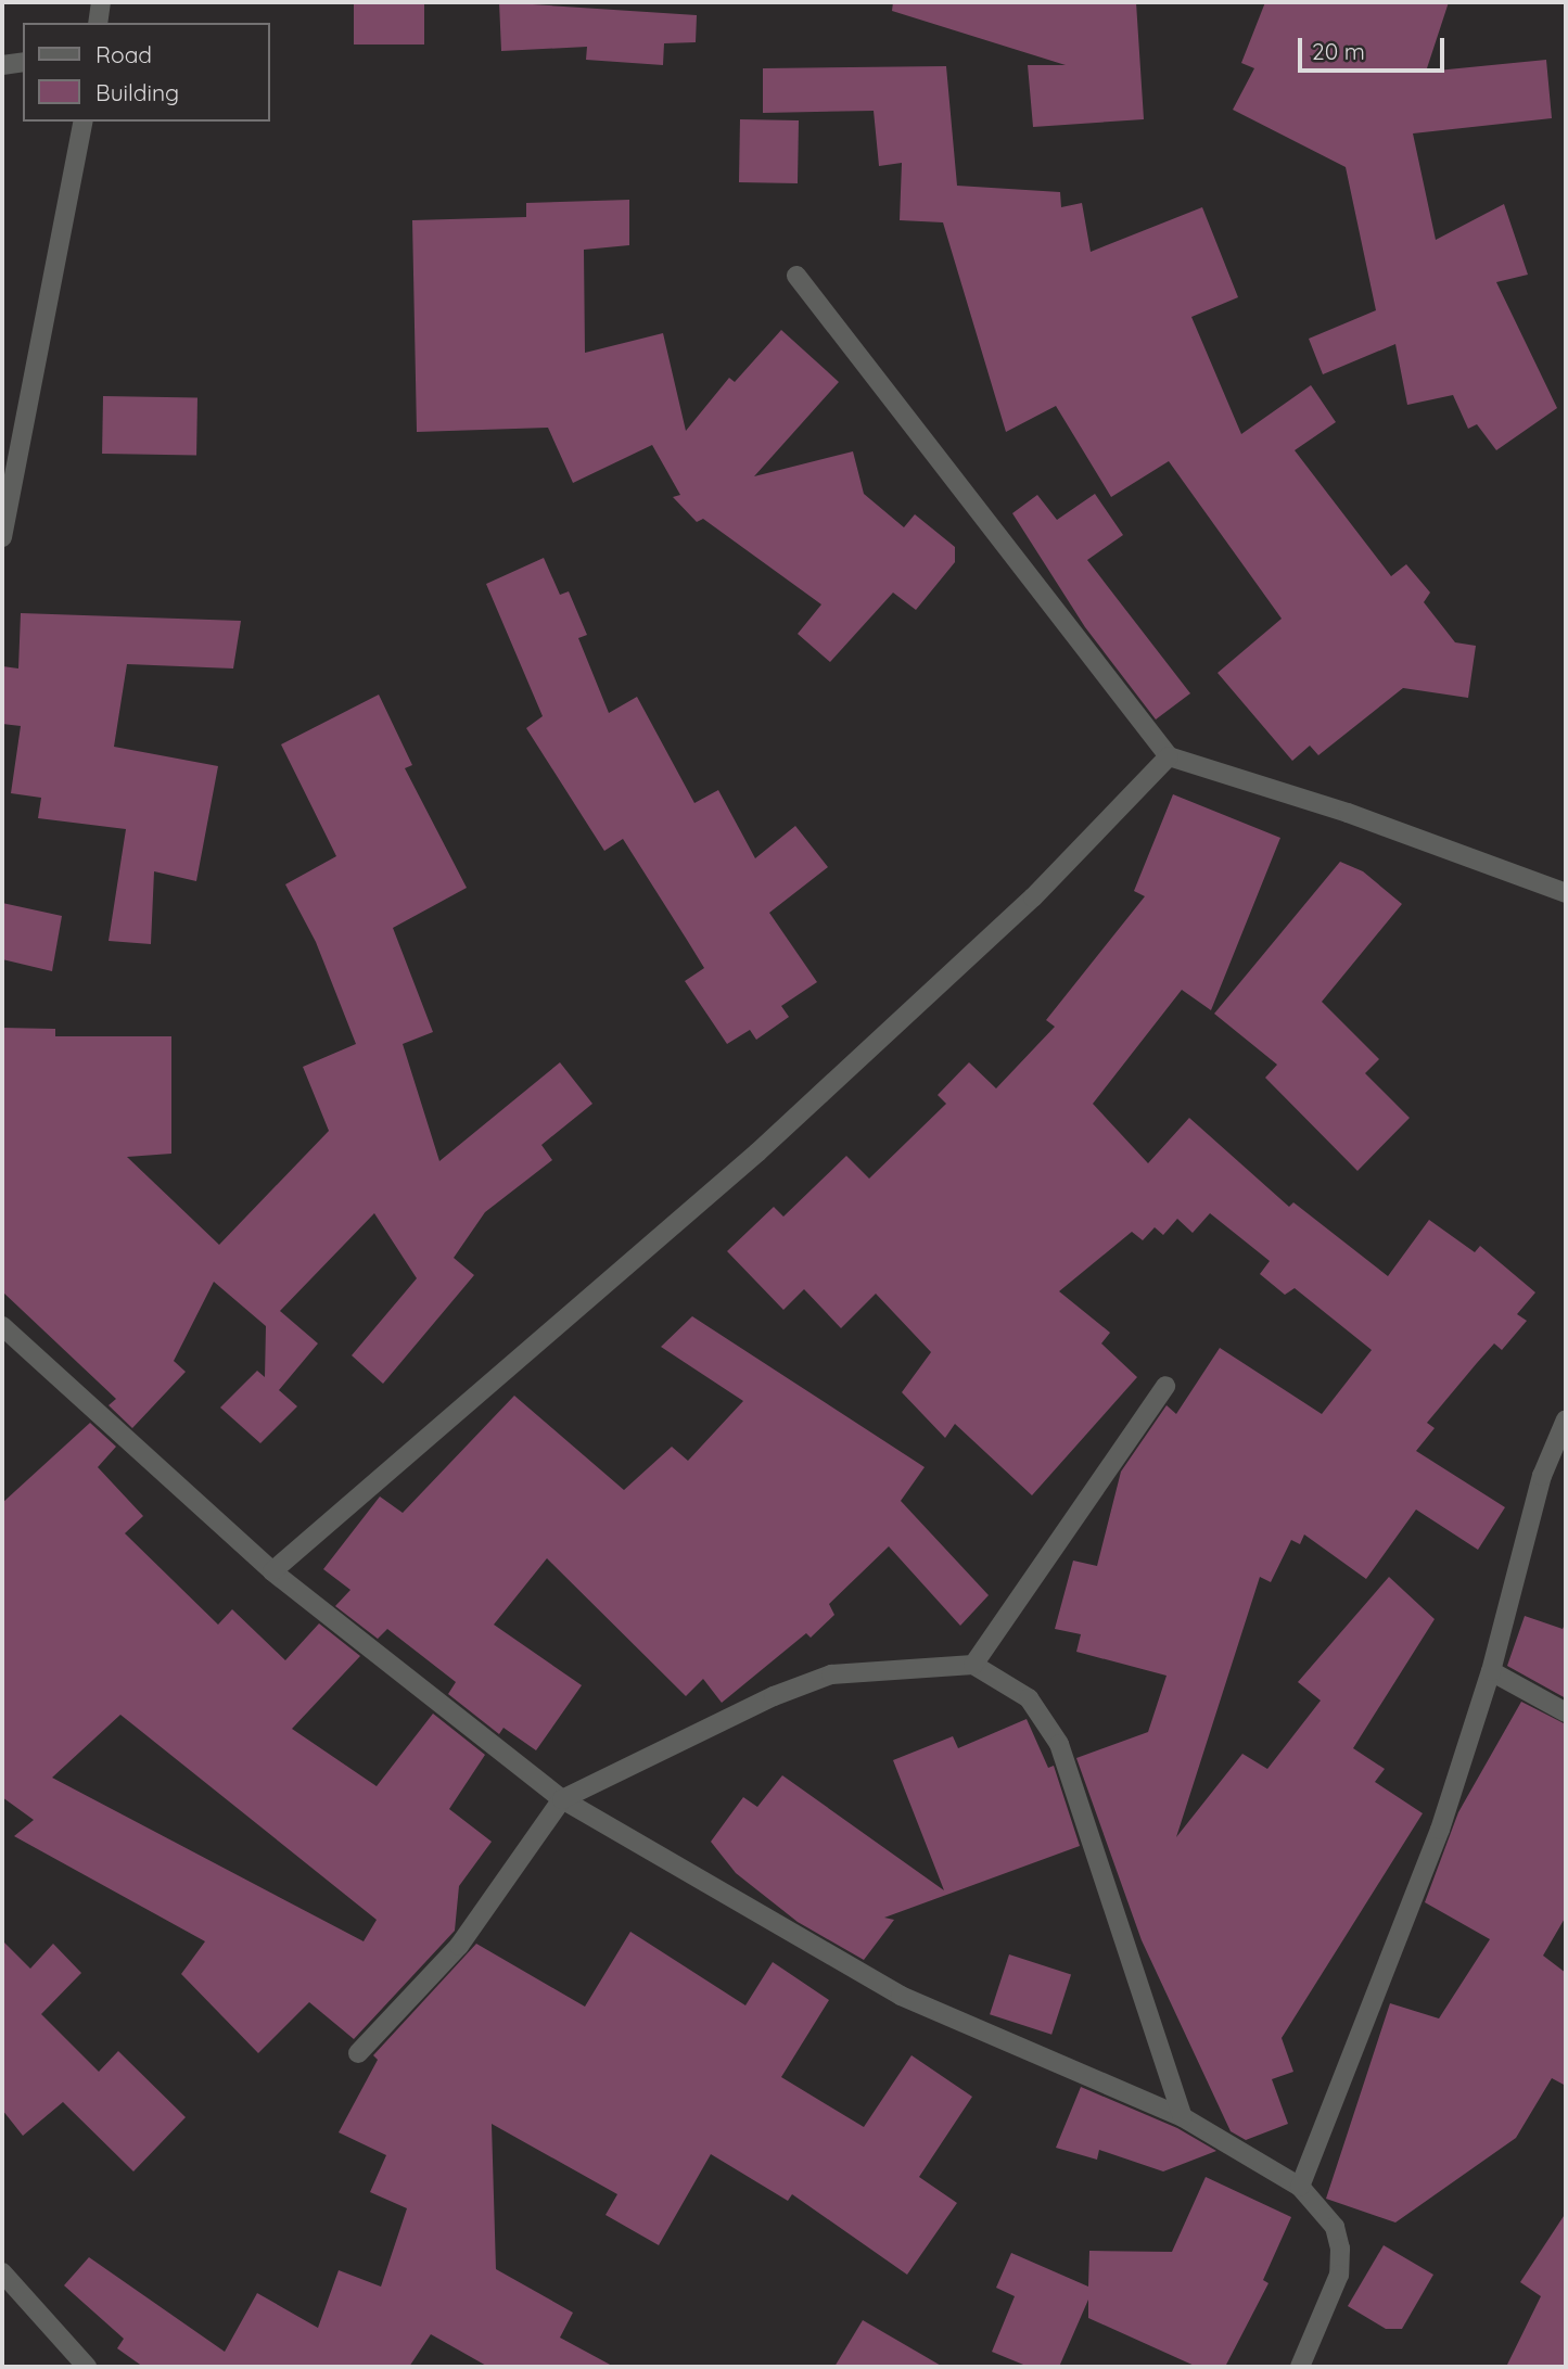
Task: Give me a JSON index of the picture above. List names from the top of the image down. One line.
{"legend":["Road","Building"],"scale_bar":"20 m"}
